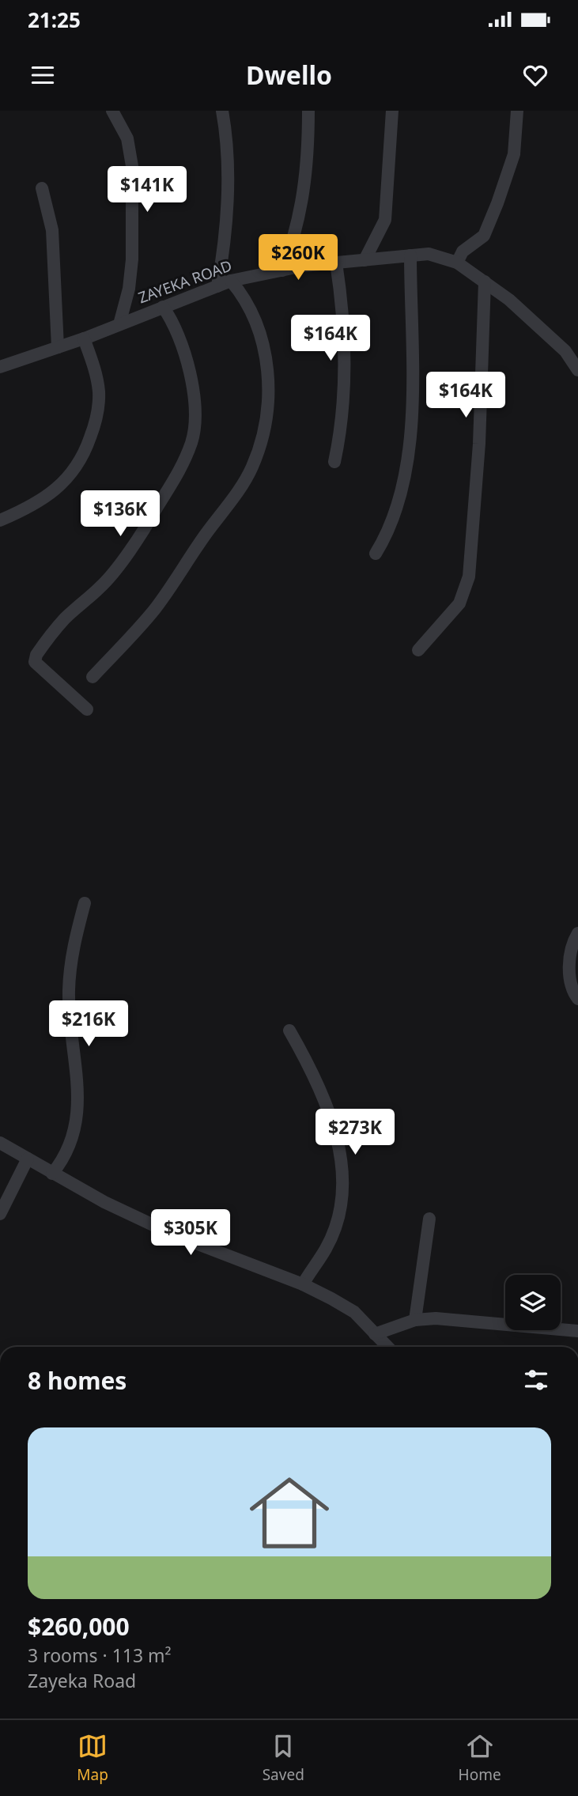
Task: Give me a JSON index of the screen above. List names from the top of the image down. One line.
{"streets":{"street":["ZAYEKA ROAD"]},"page":{"status":"21:25","header":"Dwello","price":["$141K","$260K","$164K","$164K","$136K","$216K","$273K","$305K"],"heading":"8 homes","list":[{"name":"$260,000","note":"3 rooms · 113 m² · Zayeka Road"}],"tabs":["Map","Saved","Home"]}}
